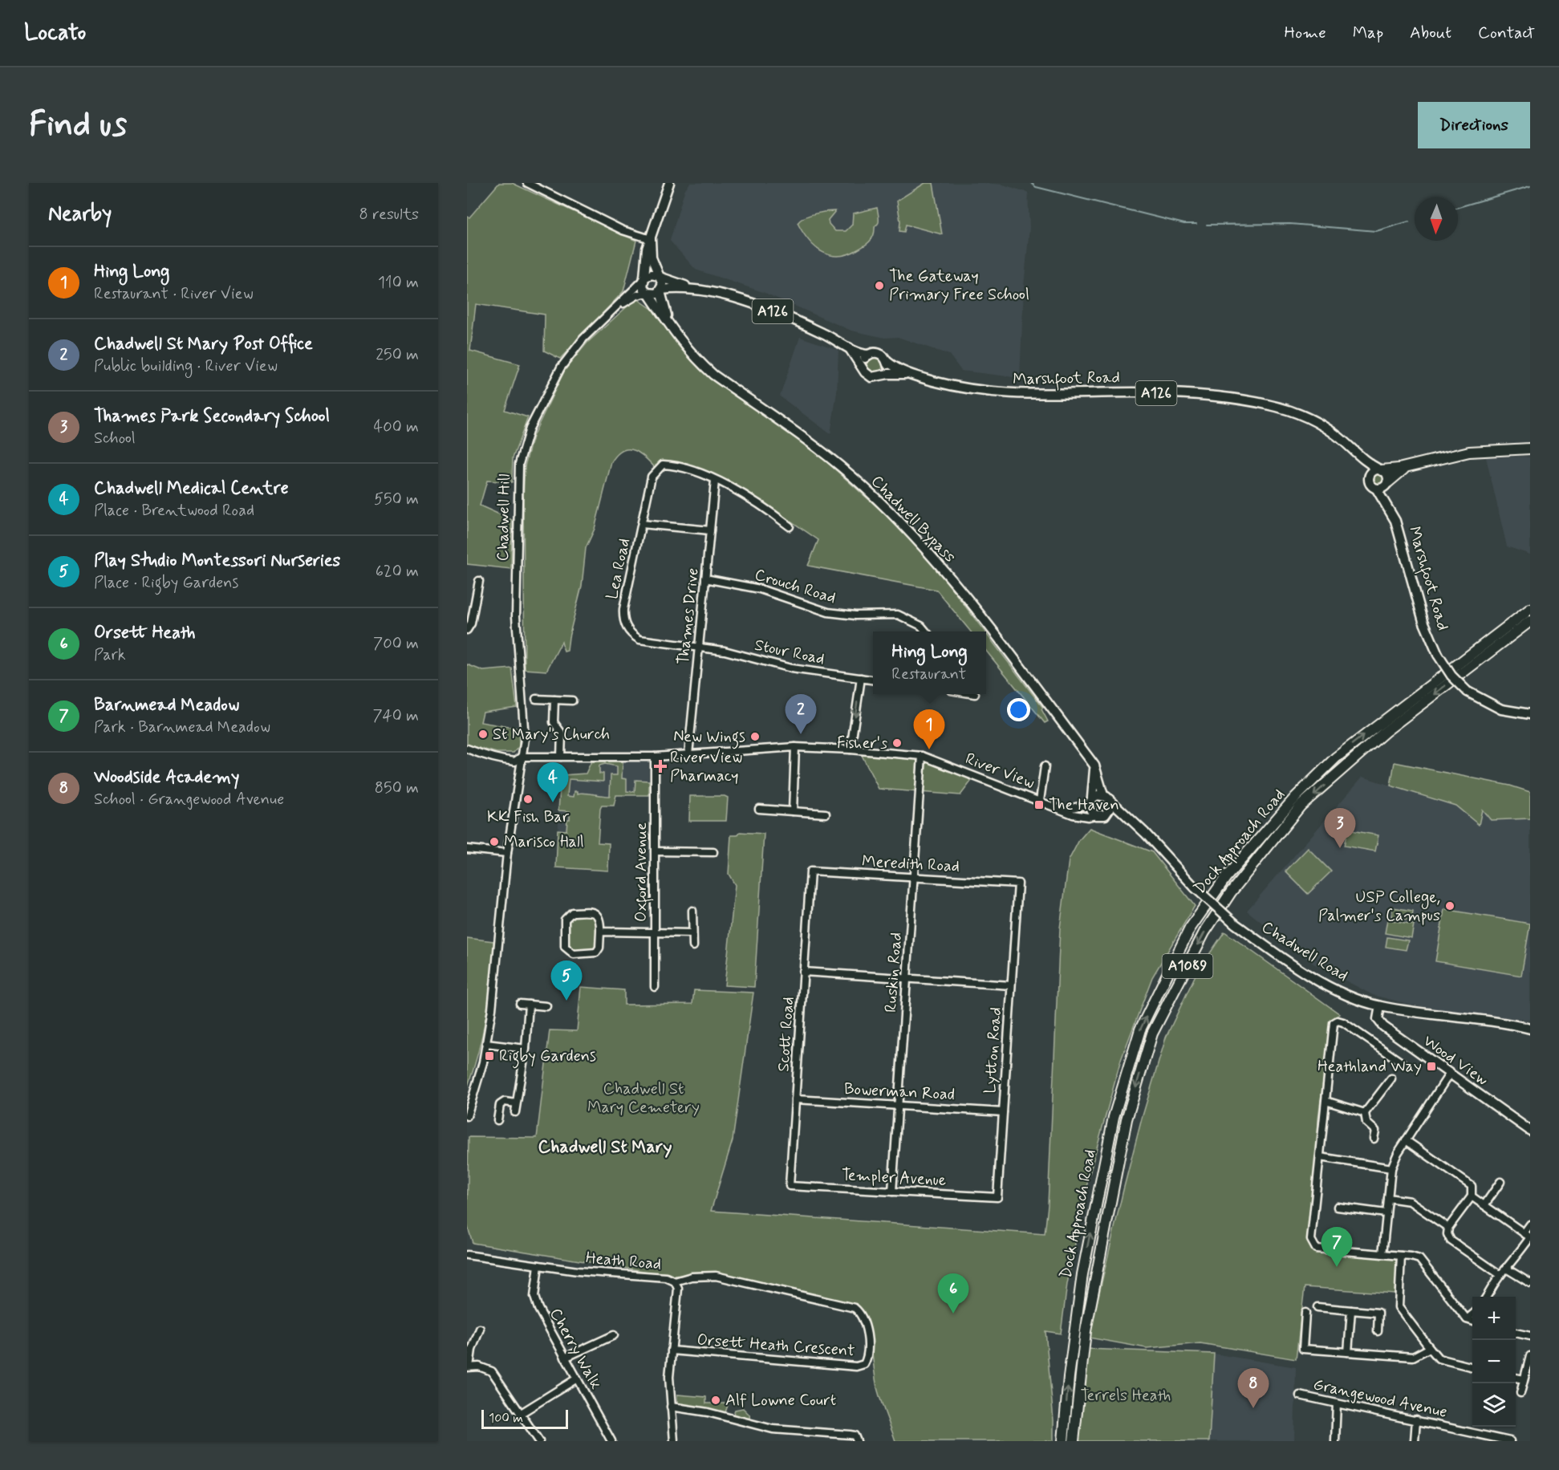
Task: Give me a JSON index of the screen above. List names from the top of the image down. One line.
{"streets":{"highway":["Dock Approach Road","A1089"],"main road":["A126","Marshfoot Road","Chadwell Bypass","Chadwell Road","Wood View"],"street":["Chadwell Hill","Lea Road","Crouch Road","Thames Drive","Stour Road","River View","Meredith Road","Oxford Avenue","Ruskin Road","Scott Road","Lytton Road","Bowerman Road","Templer Avenue","Heath Road","Orsett Heath Crescent","Cherry Walk","Grangewood Avenue"]},"crossings":[["Marshfoot Road","Chadwell Hill"],["Marshfoot Road","Chadwell Bypass"],["Chadwell Hill","Chadwell Bypass"],["Chadwell Hill","River View"],["Chadwell Bypass","River View"],["Chadwell Bypass","Chadwell Road"],["Lea Road","Thames Drive"],["Lea Road","Stour Road"],["Crouch Road","Thames Drive"],["Thames Drive","Stour Road"],["Thames Drive","River View"],["River View","Oxford Avenue"],["River View","Chadwell Road"],["River View","Ruskin Road"],["Meredith Road","Ruskin Road"],["Meredith Road","Scott Road"],["Meredith Road","Lytton Road"],["Chadwell Road","Wood View"],["Ruskin Road","Bowerman Road"],["Ruskin Road","Templer Avenue"],["Scott Road","Bowerman Road"],["Scott Road","Templer Avenue"],["Lytton Road","Bowerman Road"],["Lytton Road","Templer Avenue"],["Heath Road","Orsett Heath Crescent"],["Heath Road","Cherry Walk"]],"districts":["Chadwell St Mary"],"parks":["Chadwell St Mary Cemetery","Terrels Heath"],"places":{"other":["The Gateway Primary Free School","St Mary's Church","New Wings","Fisher's","KK Fish Bar","Marisco Hall","USP College, Palmer's Campus","Alf Lowne Court"],"health":["River View Pharmacy"],"transit":["The Haven","Rigby Gardens","Heathland Way"]},"scale_bar":"100 m","north":"bottom","page":{"header":"Locato","nav":["Home","Map","About","Contact"],"buttons":"Directions","title":"Find us","heading":["Nearby","8 results"],"list":[{"mark":"1","name":"Hing Long","note":"Restaurant · River View","value":"110 m"},{"mark":"2","name":"Chadwell St Mary Post Office","note":"Public building · River View","value":"250 m"},{"mark":"3","name":"Thames Park Secondary School","note":"School","value":"400 m"},{"mark":"4","name":"Chadwell Medical Centre","note":"Place · Brentwood Road","value":"550 m"},{"mark":"5","name":"Play Studio Montessori Nurseries","note":"Place · Rigby Gardens","value":"620 m"},{"mark":"6","name":"Orsett Heath","note":"Park","value":"700 m"},{"mark":"7","name":"Barnmead Meadow","note":"Park · Barnmead Meadow","value":"740 m"},{"mark":"8","name":"Woodside Academy","note":"School · Grangewood Avenue","value":"850 m"}],"popup":["Hing Long","Restaurant"],"pins":["2","1","4","3","5","7","6","8"],"map_buttons":["+","−"],"scale":"100 m"}}
